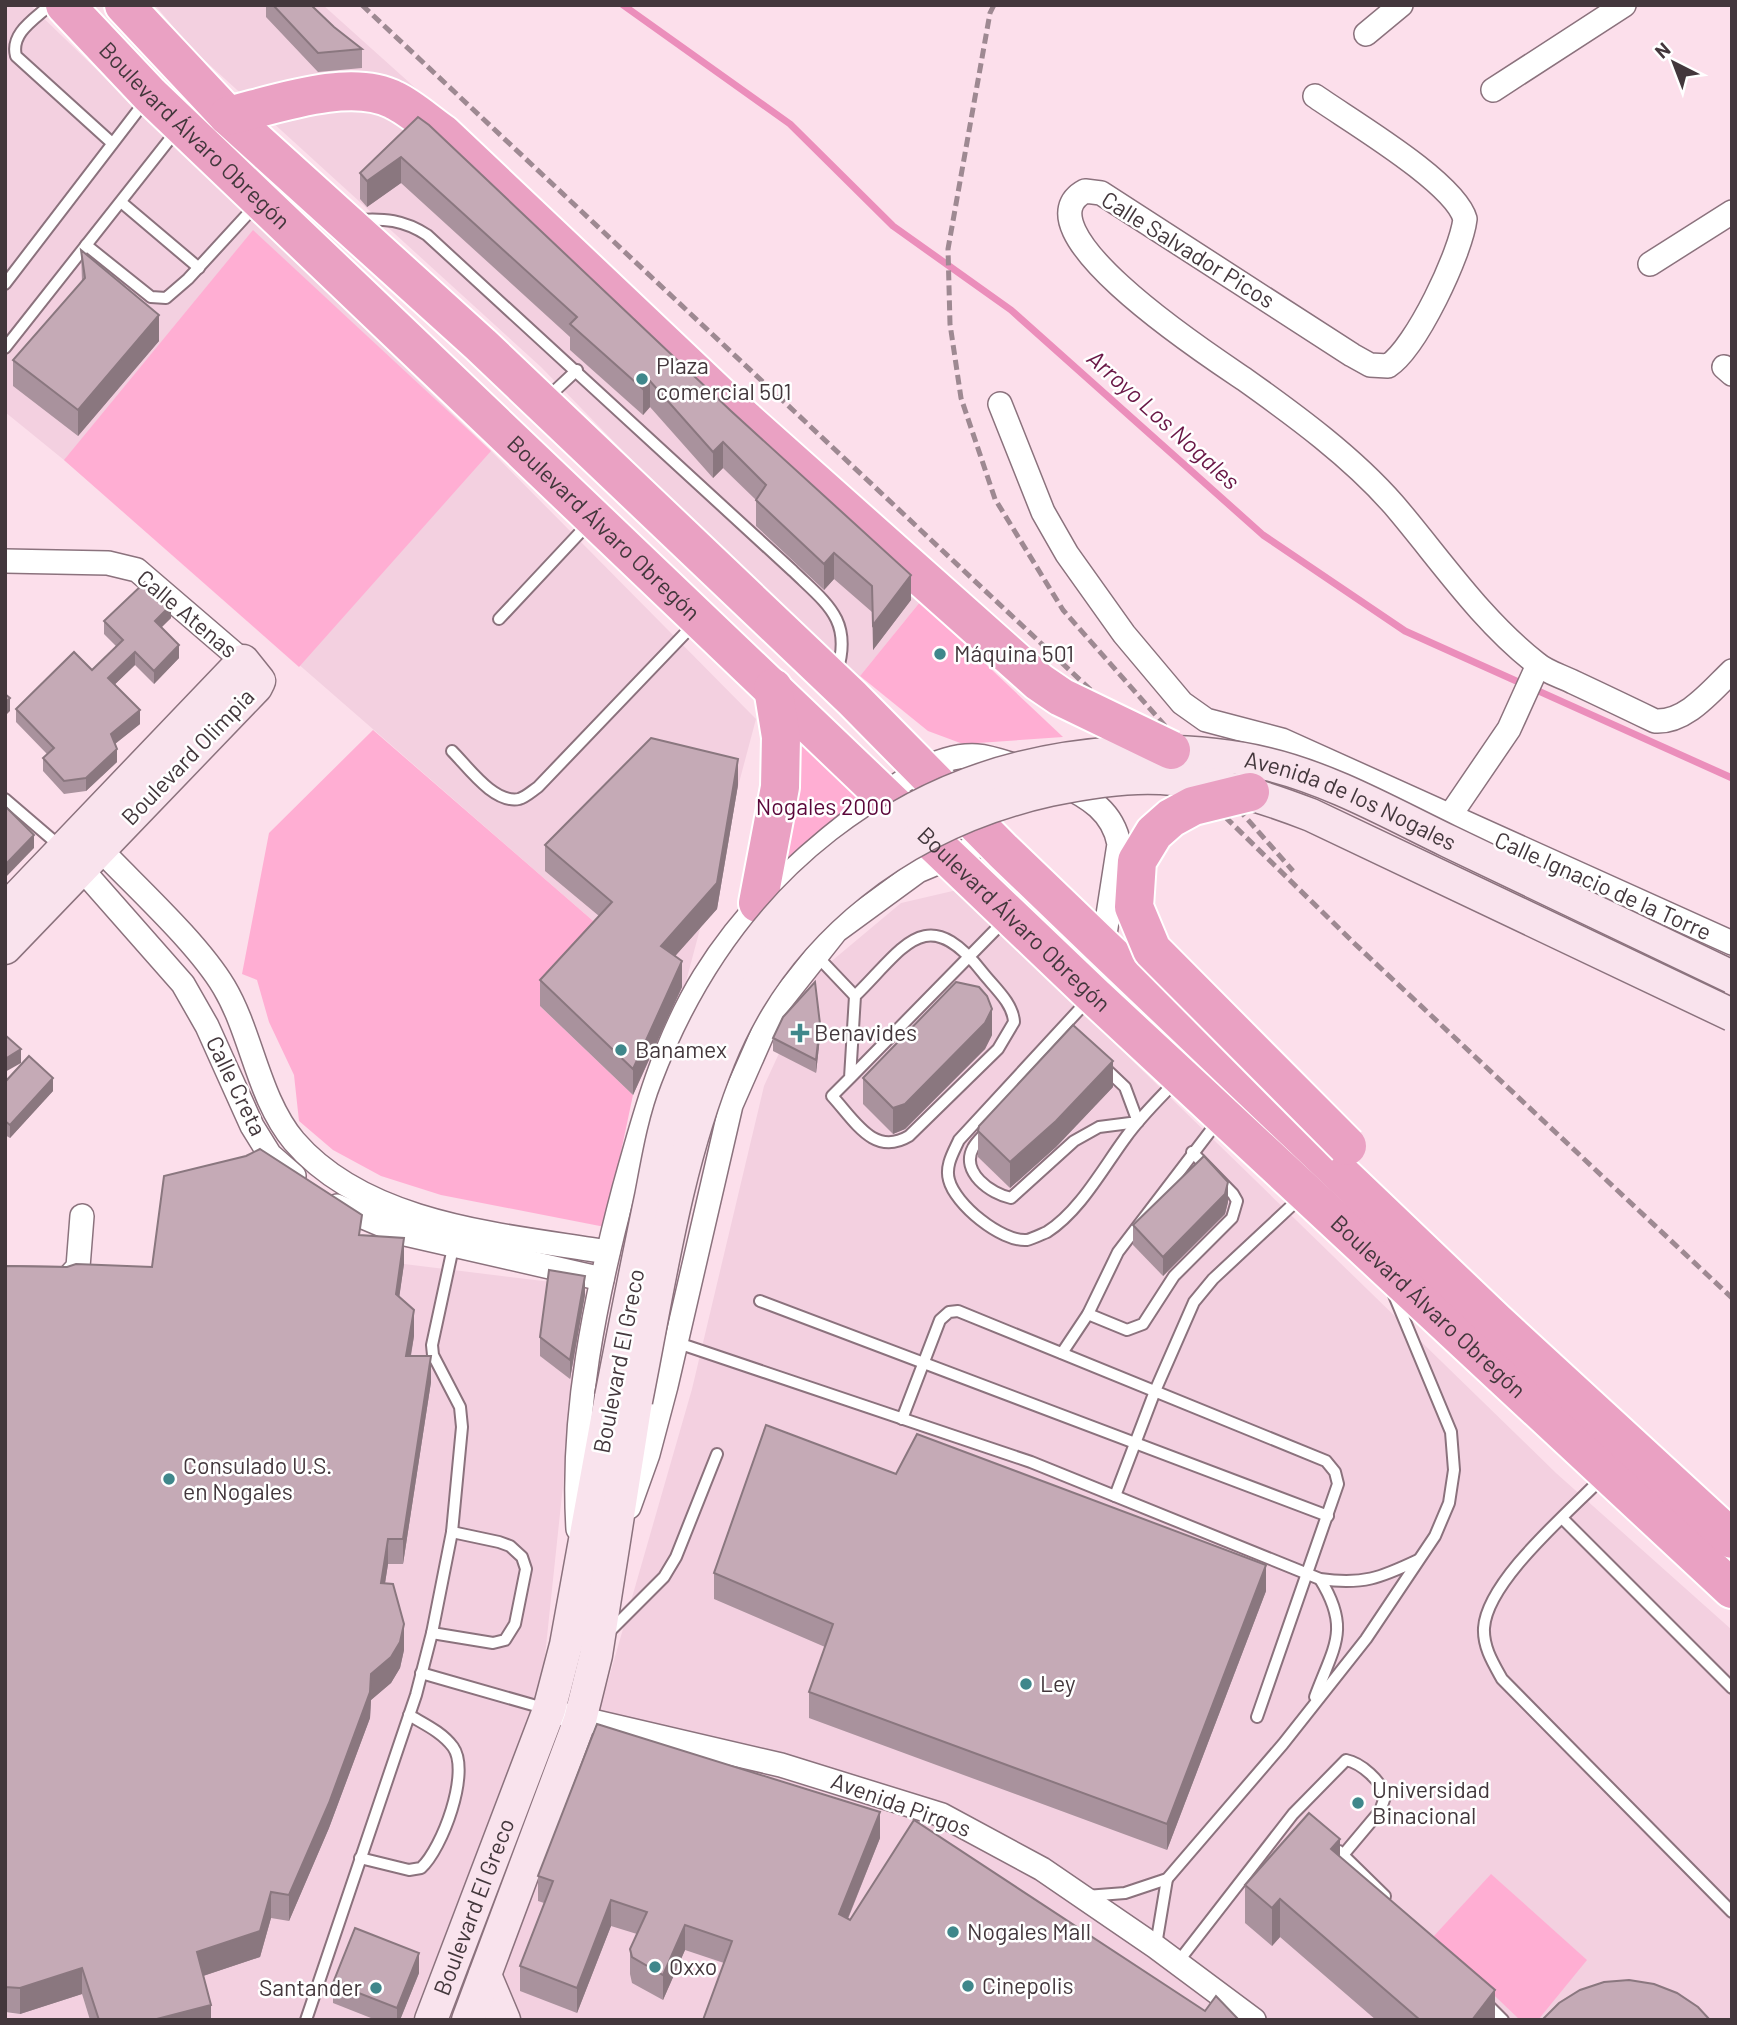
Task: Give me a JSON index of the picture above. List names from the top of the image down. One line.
{"streets":{"highway":["Boulevard Álvaro Obregón"],"main road":["Boulevard Olimpia","Avenida de los Nogales","Boulevard El Greco"],"street":["Calle Salvador Picos","Calle Atenas","Calle Ignacio de la Torre","Calle Creta","Avenida Pirgos"]},"crossings":[["Boulevard Álvaro Obregón","Avenida de los Nogales"],["Boulevard Álvaro Obregón","Boulevard El Greco"],["Calle Atenas","Boulevard Olimpia"],["Boulevard Olimpia","Calle Creta"],["Avenida de los Nogales","Boulevard El Greco"],["Boulevard El Greco","Avenida Pirgos"]],"water":["Arroyo Los Nogales"],"parks":["Nogales 2000"],"places":{"other":["Plaza comercial 501","Máquina 501","Banamex","Consulado U.S. en Nogales","Ley","Universidad Binacional","Nogales Mall","Oxxo","Cinepolis","Santander"],"health":["Benavides"]},"north":"top left"}
